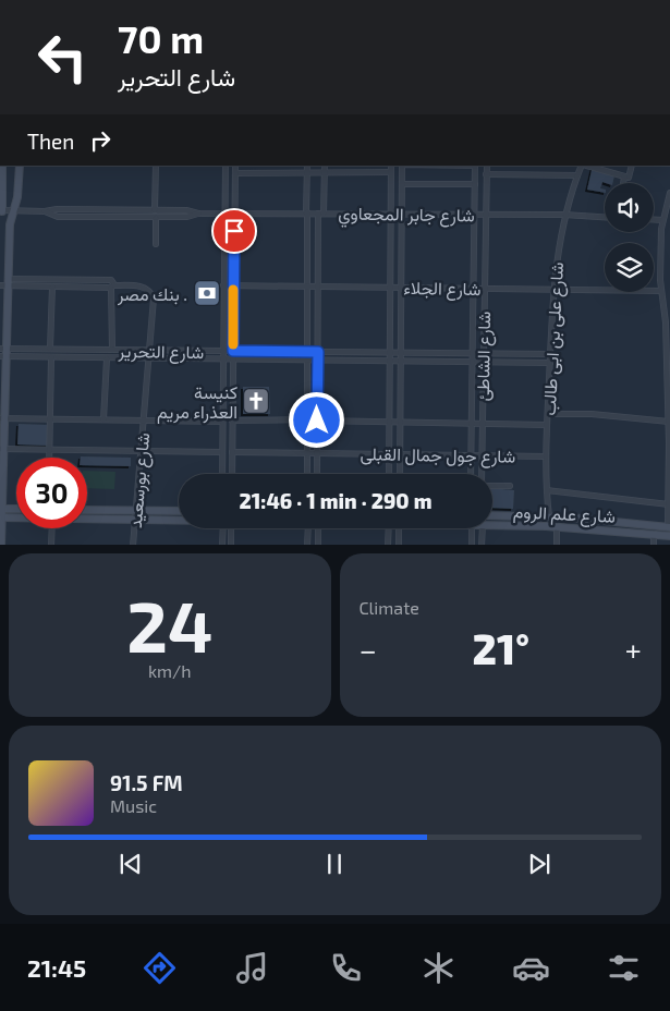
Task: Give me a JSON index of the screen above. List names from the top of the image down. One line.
{"streets":{"street":["شارع جابر المجعاوي","شارع الجلاء","شارع على بن ابى طالب","شارع التحرير","شارع الشاطئ","شارع جول جمال القبلى","شارع بورسعيد","شارع علم الروم"]},"crossings":[["شارع جابر المجعاوي","شارع على بن ابى طالب"],["شارع جابر المجعاوي","شارع الشاطئ"],["شارع الجلاء","شارع على بن ابى طالب"],["شارع الجلاء","شارع الشاطئ"],["شارع على بن ابى طالب","شارع التحرير"],["شارع على بن ابى طالب","شارع جول جمال القبلى"],["شارع على بن ابى طالب","شارع علم الروم"],["شارع التحرير","شارع الشاطئ"],["شارع التحرير","شارع بورسعيد"],["شارع الشاطئ","شارع جول جمال القبلى"],["شارع بورسعيد","شارع علم الروم"]],"places":{"bank":["بنك مصر ."],"church":["كنيسة العذراء مريم"]},"page":{"turn":["70 m","شارع التحرير"],"then":"Then","limit":"30","trip":"21:46 · 1 min · 290 m","tile":[["24","km/h"],"Climate"],"heat":["−","21°","+"],"song":["91.5 FM","Music"],"tabs":"21:45"}}
